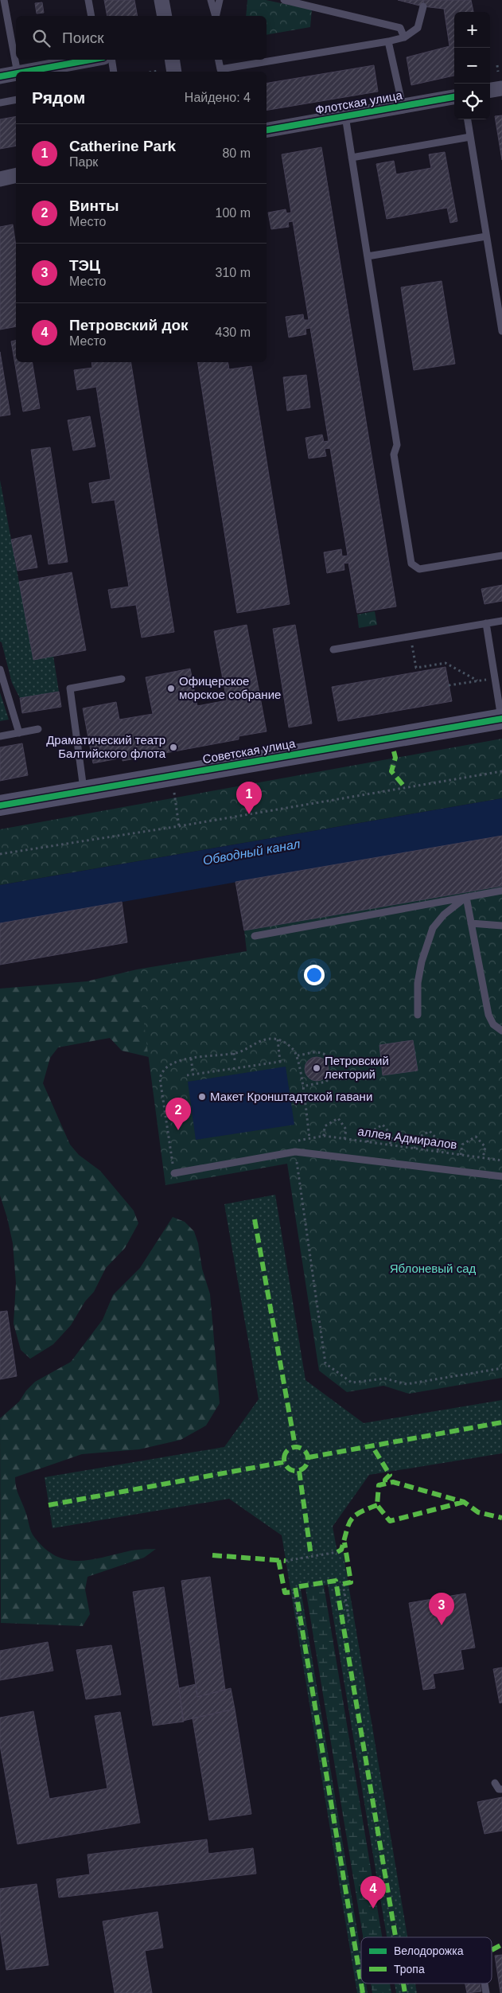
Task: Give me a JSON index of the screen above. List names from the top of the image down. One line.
{"streets":{"street":["Флотская улица","Советская улица"],"path":["аллея Адмиралов"]},"water":["Обводный канал"],"parks":["Яблоневый сад"],"places":["Офицерское морское собрание","Драматический театр Балтийского флота","Петровский лекторий","Макет Кронштадтской гавани"],"legend":["Велодорожка","Тропа"],"page":{"map_buttons":["+","−"],"search":"Поиск","heading":["Рядом","Найдено: 4"],"list":[{"mark":"1","name":"Catherine Park","note":"Парк","value":"80 m"},{"mark":"2","name":"Винты","note":"Место","value":"100 m"},{"mark":"3","name":"ТЭЦ","note":"Место","value":"310 m"},{"mark":"4","name":"Петровский док","note":"Место","value":"430 m"}],"pins":["1","2","3","4"]}}
